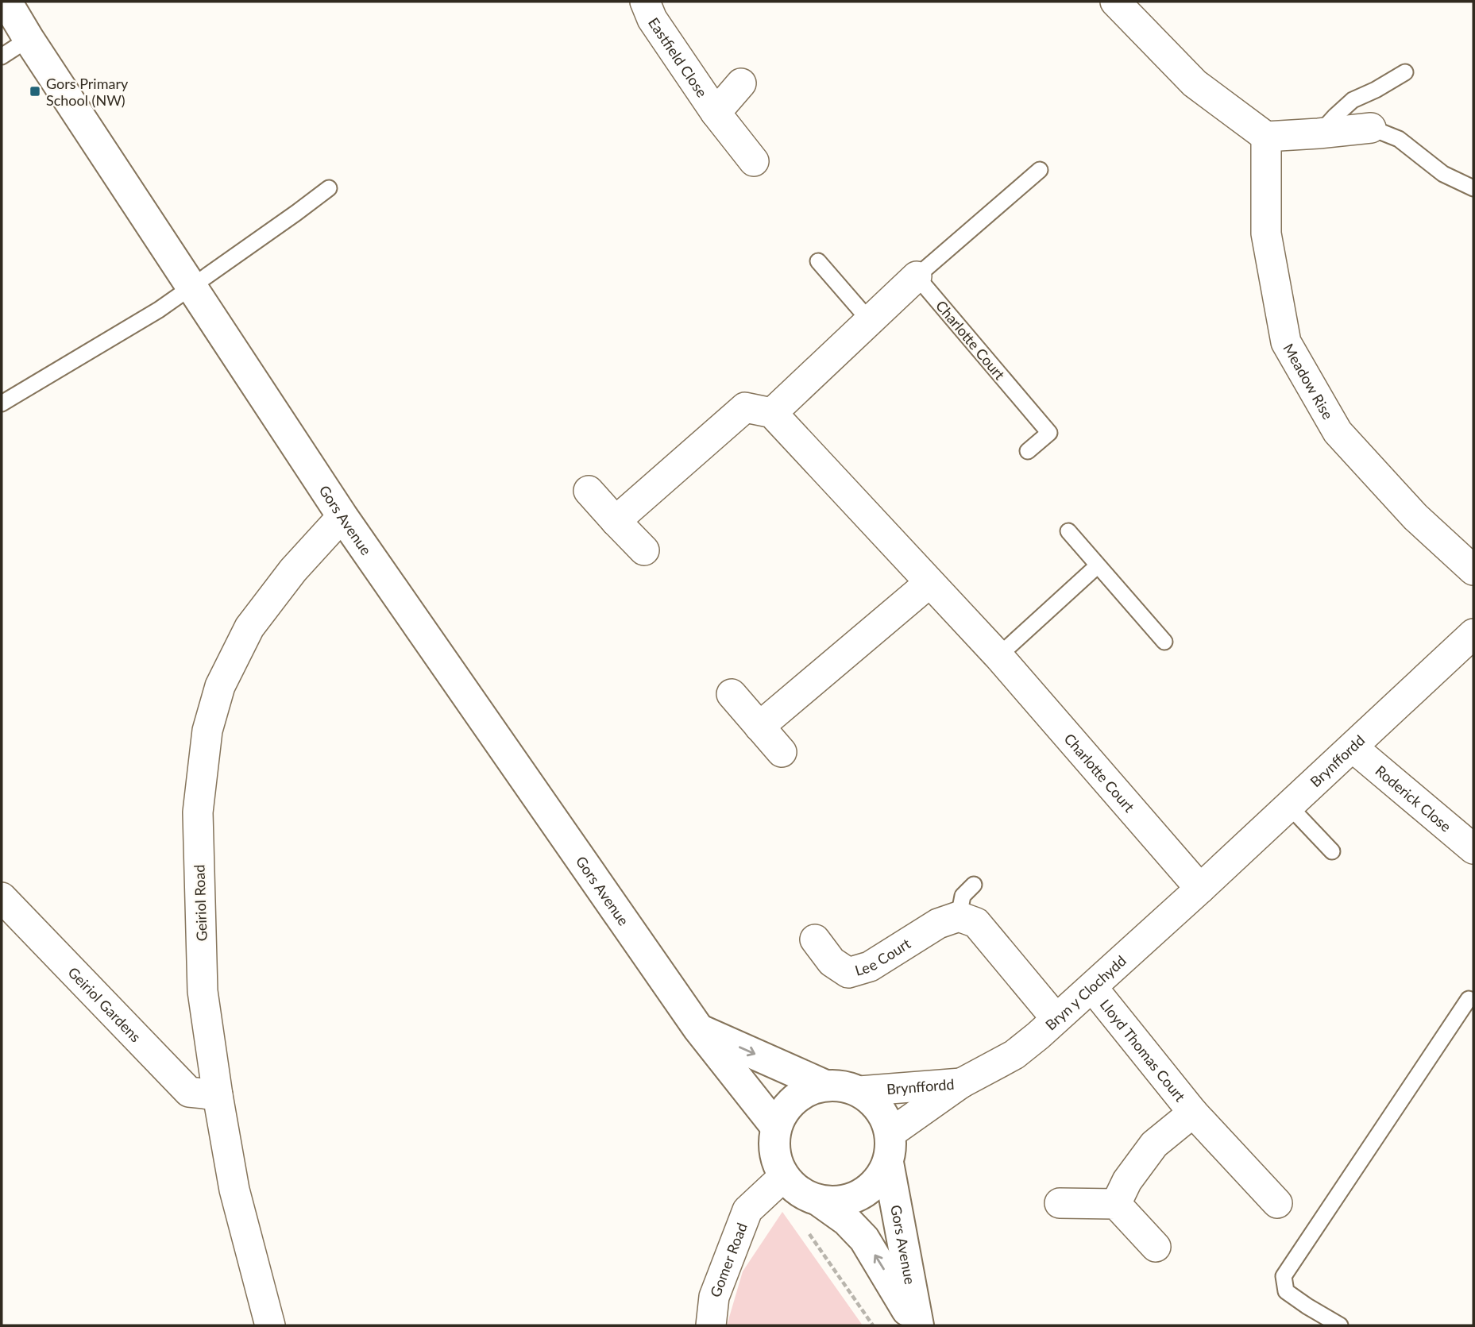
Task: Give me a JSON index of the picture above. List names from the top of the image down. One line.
{"streets":{"street":["Eastfield Close","Charlotte Court","Meadow Rise","Gors Avenue","Brynffordd","Roderick Close","Geiriol Road","Lee Court","Bryn y Clochydd","Geiriol Gardens","Lloyd Thomas Court","Gomer Road"]},"crossings":[["Charlotte Court","Brynffordd"],["Charlotte Court","Bryn y Clochydd"],["Gors Avenue","Brynffordd"],["Gors Avenue","Geiriol Road"],["Gors Avenue","Gomer Road"],["Brynffordd","Roderick Close"],["Brynffordd","Bryn y Clochydd"],["Brynffordd","Gomer Road"],["Geiriol Road","Geiriol Gardens"],["Bryn y Clochydd","Lloyd Thomas Court"]],"places":{"transit":["Gors Primary School (NW)"]}}
